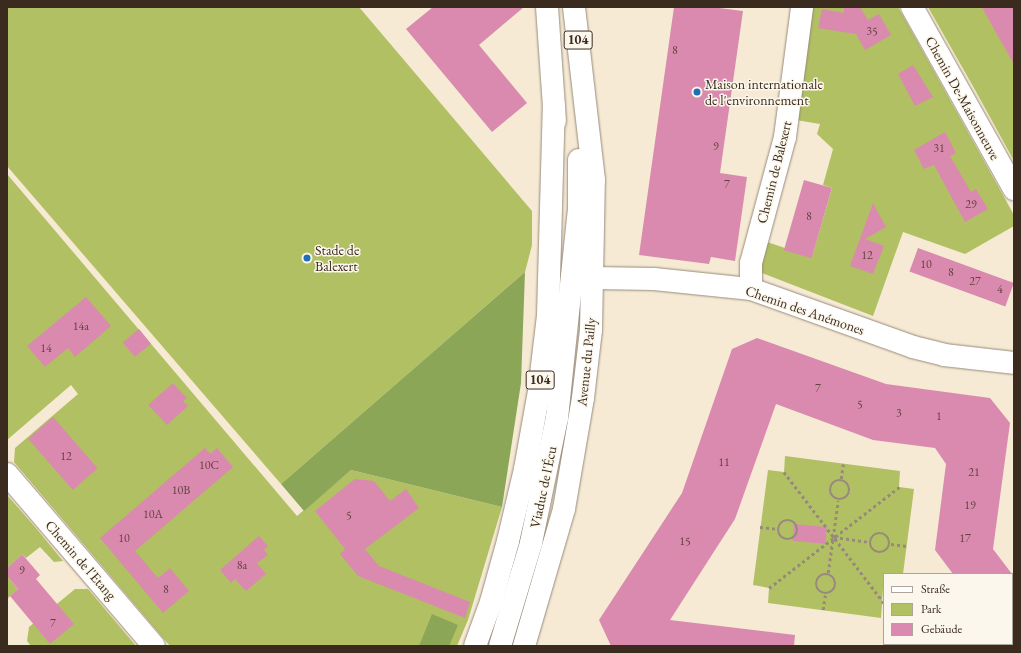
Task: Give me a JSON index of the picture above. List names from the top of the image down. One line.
{"streets":{"main road":["104","Chemin De-Maisonneuve","Chemin de Balexert","Chemin des Anémones","Avenue du Pailly","Viaduc de l'Écu","Chemin de l'Etang"]},"crossings":[["Chemin de Balexert","Chemin des Anémones"],["Chemin des Anémones","Avenue du Pailly"],["Avenue du Pailly","Viaduc de l'Écu"]],"places":["Maison internationale de l'environnement","Stade de Balexert"],"house_numbers":["35","8","9","31","7","29","8","12","10","8","27","4","14a","14","7","5","3","1","12","11","10C","21","10B","19","10A","5","10","17","15","8a","9","8","7"],"legend":["Straße","Park","Gebäude"]}
